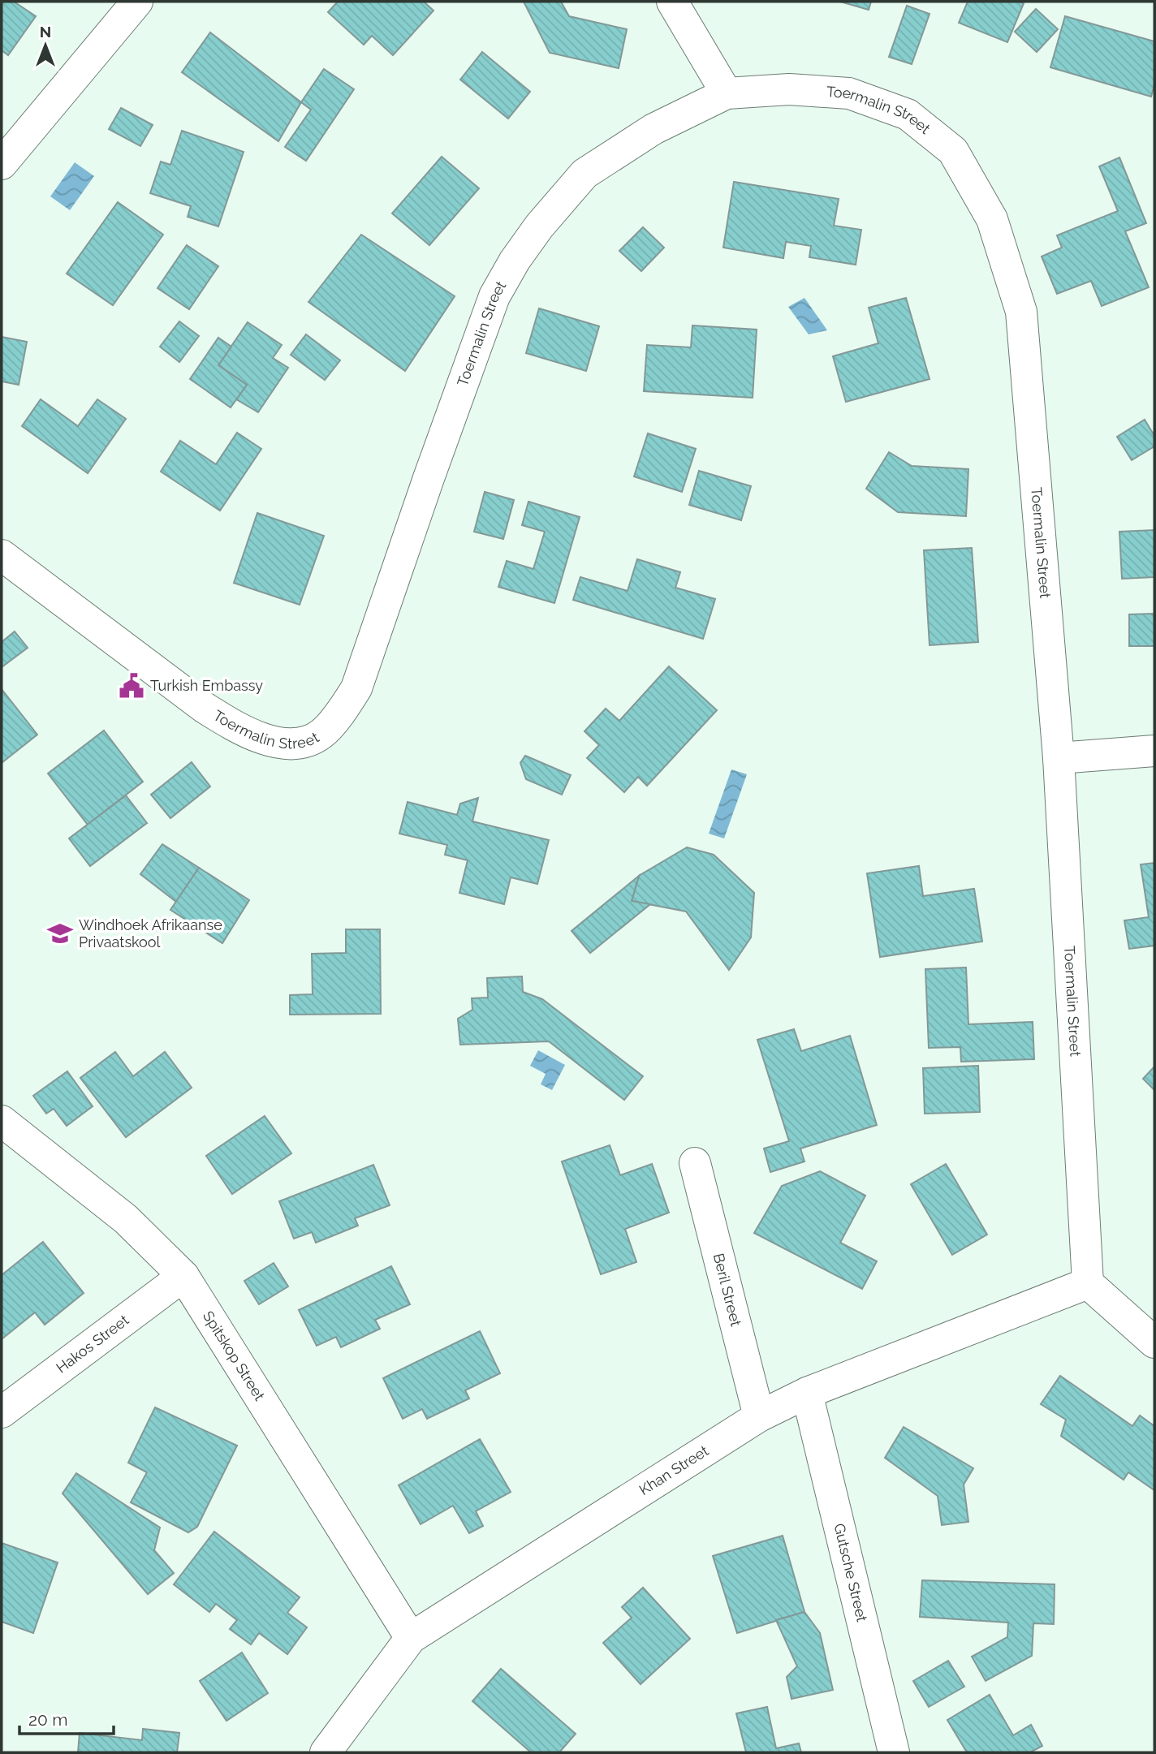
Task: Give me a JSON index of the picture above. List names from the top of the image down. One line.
{"streets":{"street":["Toermalin Street","Beril Street","Hakos Street","Spitskop Street","Khan Street","Gutsche Street"]},"crossings":[["Toermalin Street","Khan Street"],["Beril Street","Khan Street"],["Hakos Street","Spitskop Street"],["Spitskop Street","Khan Street"],["Khan Street","Gutsche Street"]],"places":{"public building":["Turkish Embassy"],"school or university":["Windhoek Afrikaanse Privaatskool"]},"scale_bar":"20 m","north":"top"}
